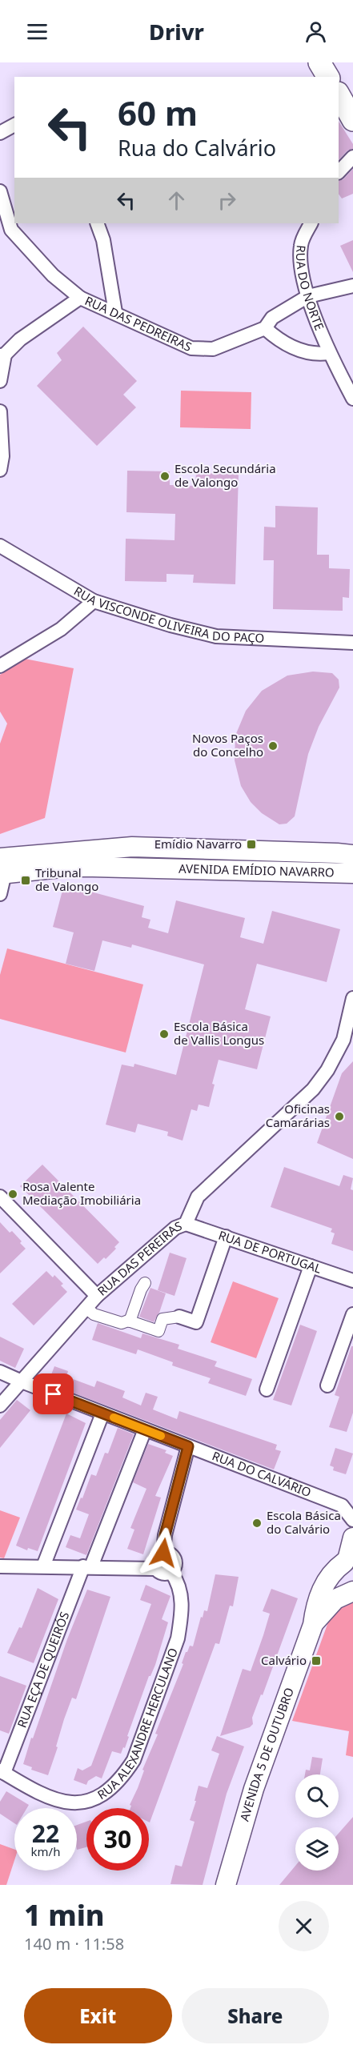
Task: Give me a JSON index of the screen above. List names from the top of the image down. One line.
{"streets":{"main road":["AVENIDA EMÍDIO NAVARRO","AVENIDA 5 DE OUTUBRO"],"street":["RUA DO NORTE","RUA DAS PEDREIRAS","RUA VISCONDE OLIVEIRA DO PAÇO","RUA DE PORTUGAL","RUA DAS PEREIRAS","RUA DO CALVÁRIO","RUA EÇA DE QUEIRÓS","RUA ALEXANDRE HERCULANO"]},"crossings":[["RUA DO NORTE","RUA DAS PEDREIRAS"],["RUA DE PORTUGAL","RUA DAS PEREIRAS"],["RUA DAS PEREIRAS","RUA DO CALVÁRIO"],["RUA DO CALVÁRIO","RUA EÇA DE QUEIRÓS"],["RUA EÇA DE QUEIRÓS","RUA ALEXANDRE HERCULANO"]],"places":{"other":["Escola Secundária de Valongo","Novos Paços do Concelho","Escola Básica de Vallis Longus","Oficinas Camarárias","Rosa Valente Mediação Imobiliária","Escola Básica do Calvário"],"transit":["Emídio Navarro","Tribunal de Valongo","Calvário"]},"page":{"header":"Drivr","turn":["60 m","Rua do Calvário"],"speed":"22 km/h","limit":"30","heading":["1 min","140 m · 11:58"],"buttons":["Exit","Share"]}}
